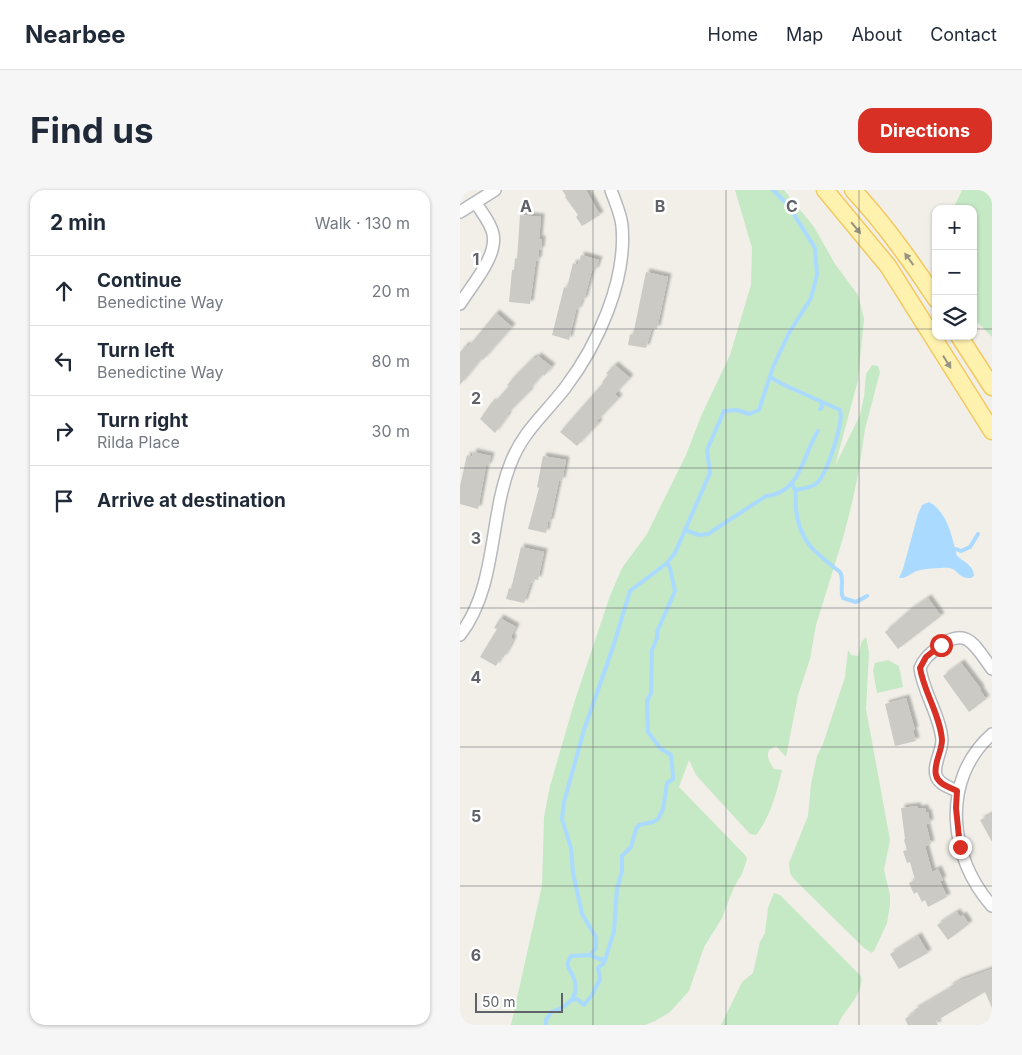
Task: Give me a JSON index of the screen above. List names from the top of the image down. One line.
{"scale_bar":"50 m","page":{"header":"Nearbee","nav":["Home","Map","About","Contact"],"buttons":"Directions","title":"Find us","heading":["2 min","Walk · 130 m"],"map_buttons":["+","−"],"list":[["Continue","Benedictine Way","20 m"],["Turn left","Benedictine Way","80 m"],["Turn right","Rilda Place","30 m"],"Arrive at destination"],"scale":"50 m"},"grid":{"columns":["A","B","C"],"rows":["1","2","3","4","5","6"]}}
